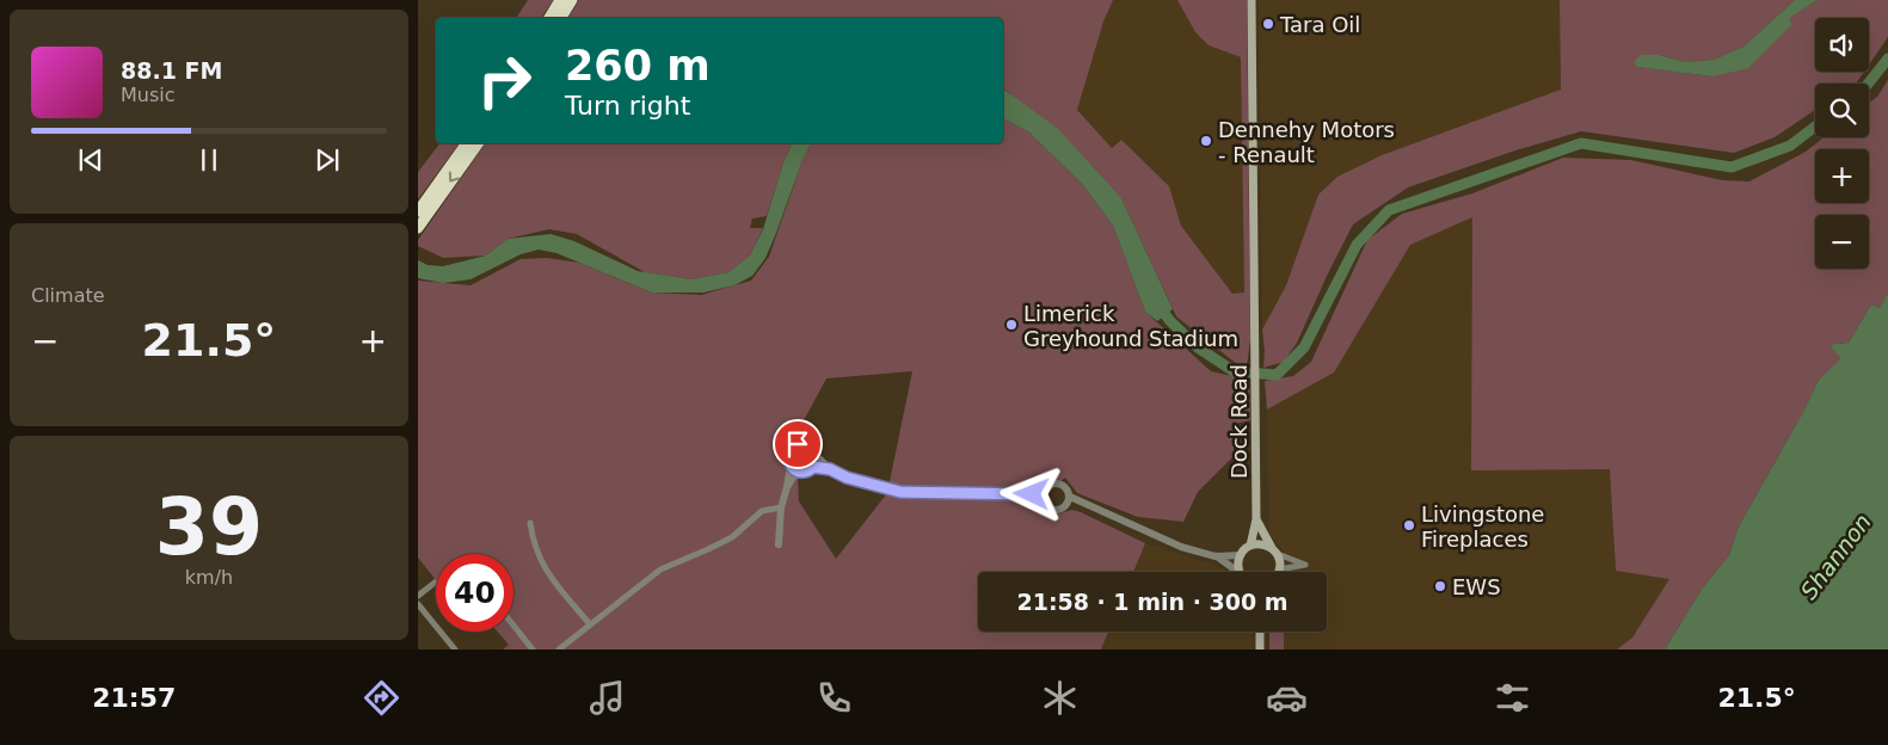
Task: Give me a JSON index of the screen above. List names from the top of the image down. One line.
{"streets":{"main road":["Dock Road"]},"water":["Shannon"],"places":["Tara Oil","Dennehy Motors - Renault","Limerick Greyhound Stadium","Livingstone Fireplaces","EWS"],"page":{"map_buttons":["+","−"],"turn":["260 m","Turn right"],"song":["88.1 FM","Music"],"tile":["Climate",["39","km/h"]],"heat":["−","21.5°","+"],"limit":"40","trip":"21:58 · 1 min · 300 m","tabs":["21:57","21.5°"]}}
